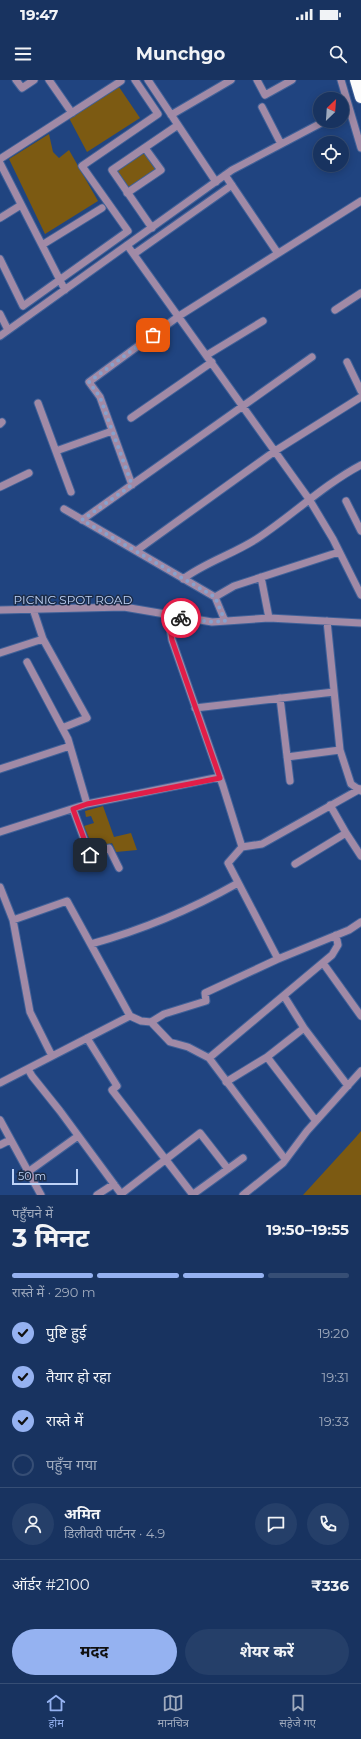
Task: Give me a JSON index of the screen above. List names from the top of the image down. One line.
{"streets":{"street":["PICNIC SPOT ROAD"]},"scale_bar":"50 m","north":"top right","page":{"status":"19:47","header":"Munchgo","scale":"50 m","heading":["3 मिनट","पहुँचने में","19:50–19:55"],"panel":["अमित","डिलीवरी पार्टनर · 4.9","ऑर्डर #2100","₹336"],"bar":"रास्ते में · 290 m","list":[["पुष्टि हुई","19:20"],["तैयार हो रहा","19:31"],["रास्ते में","19:33"],"पहुँच गया"],"buttons":["मदद","शेयर करें"],"tabs":["होम","मानचित्र","सहेजे गए"]}}
